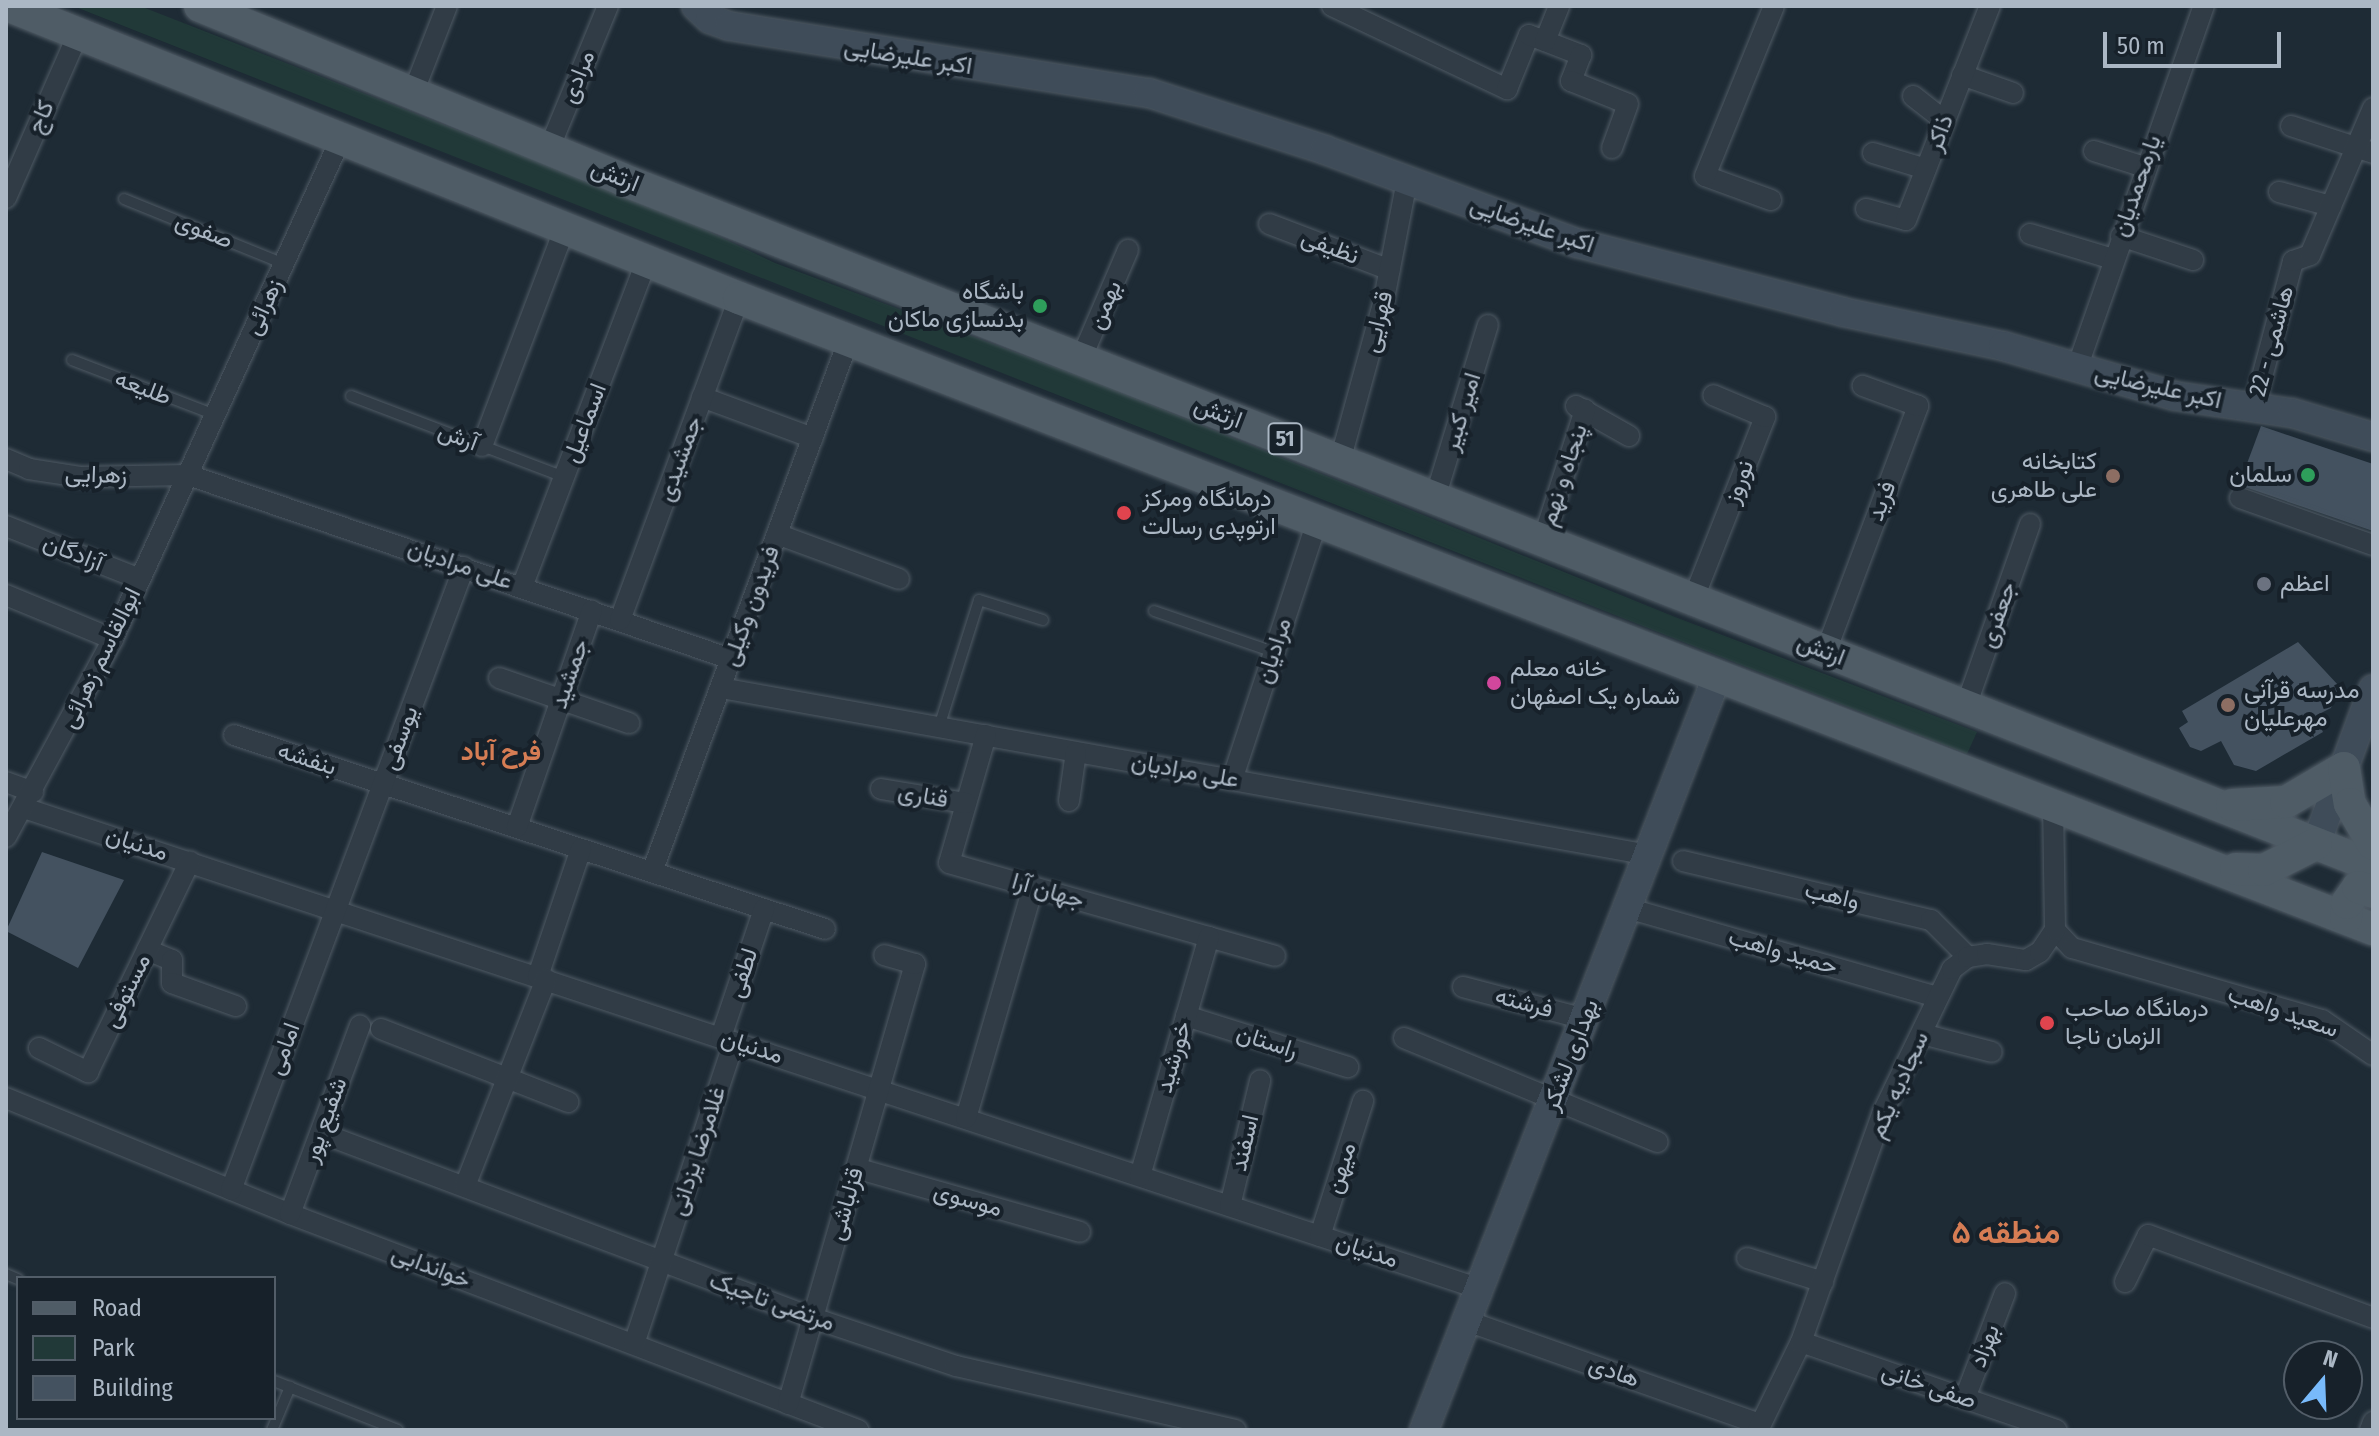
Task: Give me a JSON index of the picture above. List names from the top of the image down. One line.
{"streets":{"main road":["ارتش","51"],"street":["اکبر علیرضایی","مرادی","کاج","ذاکر","یارمحمدیان","نظیفی","بهمن","زهرائی","قهرایی","هاشمی - 22","امیر کبیر","اسماعیل","جمشیدی","زهرایی","پنجاه و نهم","نوروز","فرید","آزادگان","علی مرادیان","فریدون وکیلی","جعفری","مرادیان","ابوالقاسم زهرائی","جمشید","یوسفی","بنفشه","قناری","مدنیان","جهان آرا","واهب","حمید واهب","لطفی","مستوفی","فرشته","سعید واهب","راستان","امامی","بهداری لشکر","خورشید","سجادیه یکم","شفیع پور","اسفند","غلامرضا یزدانی","میهن","موسوی","قزلباشی","خواندابی","مرتضی تاجیک","بهزاد","هادی","صفی خانی"],"lane":["صفوی","طلیعه","آرش"]},"crossings":[["اکبر علیرضایی","یارمحمدیان"],["اکبر علیرضایی","قهرایی"],["اکبر علیرضایی","هاشمی - 22"],["مرادی","ارتش"],["ارتش","بهمن"],["ارتش","قهرایی"],["ارتش","امیر کبیر"],["ارتش","پنجاه و نهم"],["ارتش","نوروز"],["ارتش","فرید"],["ارتش","جعفری"],["صفوی","زهرائی"],["نظیفی","قهرایی"],["زهرائی","طلیعه"],["زهرائی","زهرایی"],["زهرائی","علی مرادیان"],["زهرائی","ابوالقاسم زهرائی"],["اسماعیل","آرش"],["اسماعیل","علی مرادیان"],["جمشیدی","علی مرادیان"],["زهرایی","علی مرادیان"],["زهرایی","ابوالقاسم زهرائی"],["آزادگان","ابوالقاسم زهرائی"],["علی مرادیان","فریدون وکیلی"],["علی مرادیان","مرادیان"],["علی مرادیان","ابوالقاسم زهرائی"],["علی مرادیان","جمشید"],["علی مرادیان","یوسفی"],["علی مرادیان","جهان آرا"],["علی مرادیان","بهداری لشکر"],["فریدون وکیلی","بنفشه"],["ابوالقاسم زهرائی","مدنیان"],["جمشید","بنفشه"],["یوسفی","بنفشه"],["یوسفی","مدنیان"],["یوسفی","امامی"],["بنفشه","لطفی"],["قناری","جهان آرا"],["مدنیان","لطفی"],["مدنیان","مستوفی"],["مدنیان","امامی"],["مدنیان","بهداری لشکر"],["مدنیان","خورشید"],["مدنیان","اسفند"],["مدنیان","غلامرضا یزدانی"],["مدنیان","میهن"],["مدنیان","قزلباشی"],["جهان آرا","خورشید"],["واهب","سجادیه یکم"],["حمید واهب","بهداری لشکر"],["حمید واهب","سجادیه یکم"],["لطفی","غلامرضا یزدانی"],["فرشته","بهداری لشکر"],["راستان","خورشید"],["امامی","خواندابی"],["بهداری لشکر","هادی"],["سجادیه یکم","هادی"],["سجادیه یکم","صفی خانی"],["شفیع پور","خواندابی"],["شفیع پور","مرتضی تاجیک"],["غلامرضا یزدانی","خواندابی"],["غلامرضا یزدانی","مرتضی تاجیک"],["موسوی","قزلباشی"],["قزلباشی","خواندابی"],["قزلباشی","مرتضی تاجیک"],["بهزاد","صفی خانی"]],"districts":["فرح آباد","منطقه ۵"],"places":["باشگاه بدنسازی ماکان","سلمان","کتابخانه علی طاهری","درمانگاه ومرکز ارتوپدی رسالت","اعظم","خانه معلم شماره یک اصفهان","مدرسه قرآنی مهرعلیان","درمانگاه صاحب الزمان ناجا"],"legend":["Road","Park","Building"],"scale_bar":"50 m","north":"top"}
